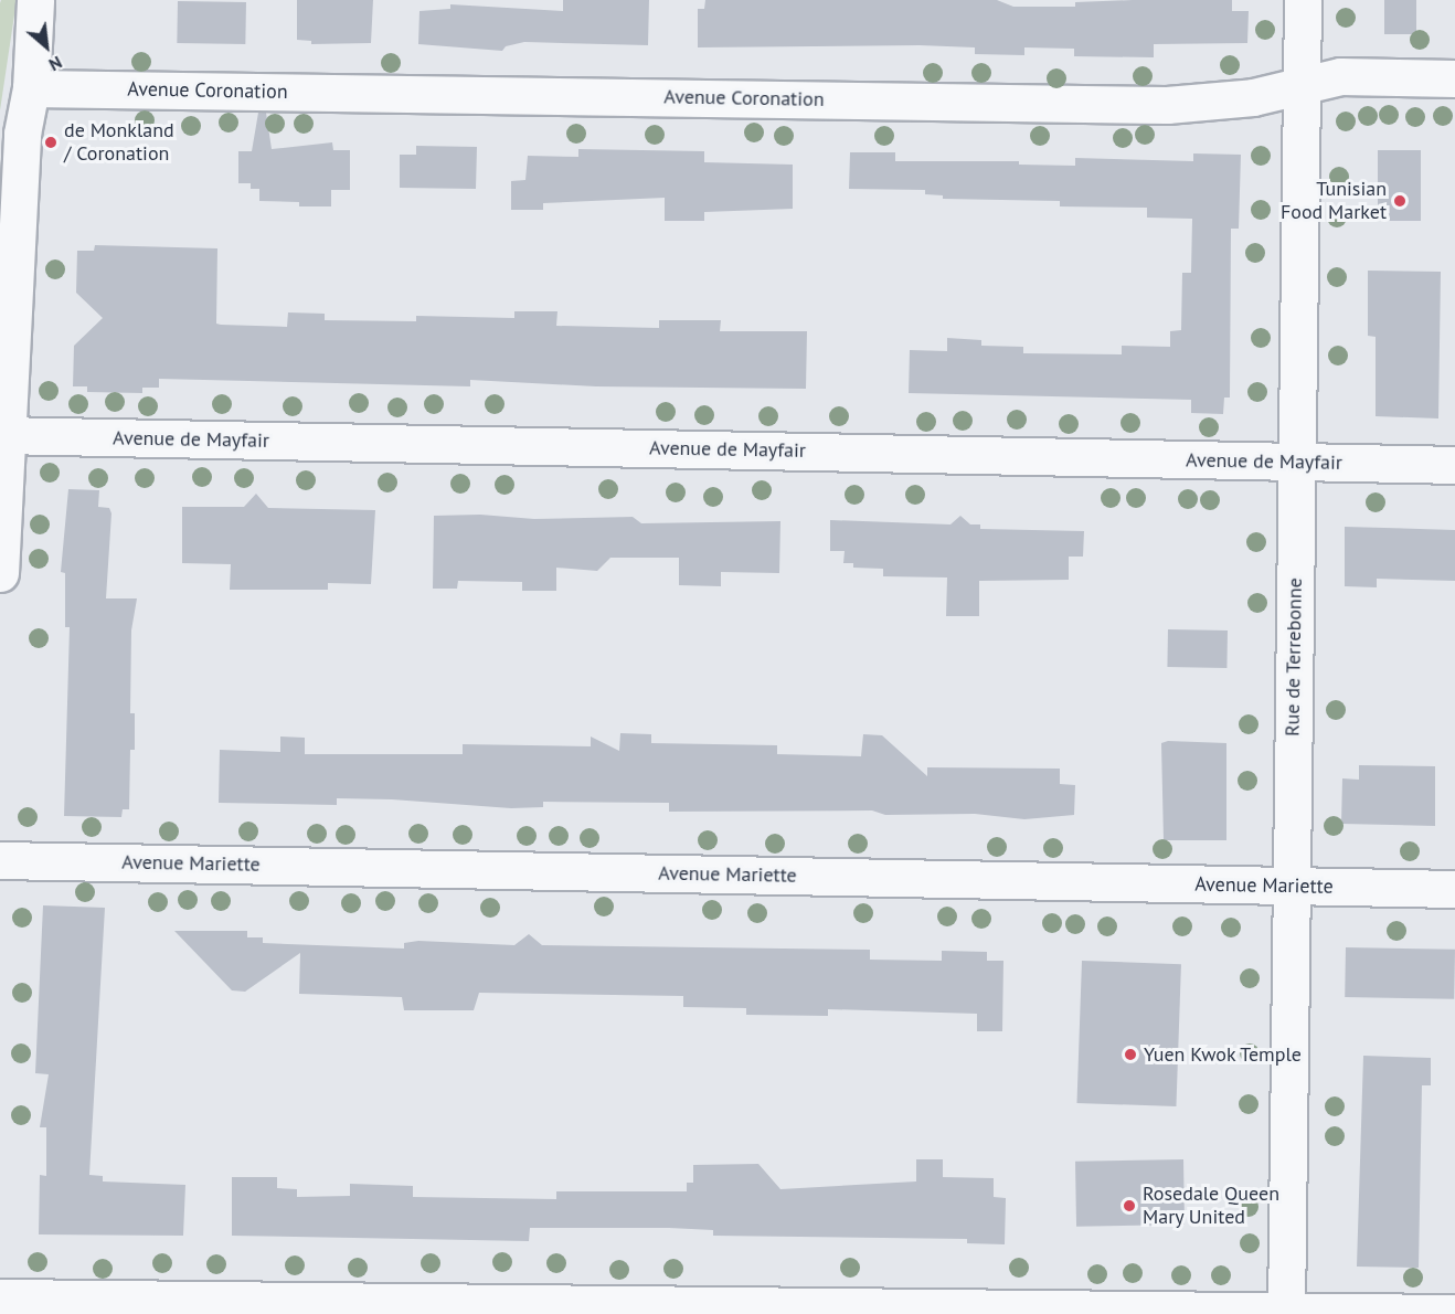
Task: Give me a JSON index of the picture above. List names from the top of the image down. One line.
{"streets":{"street":["Avenue Coronation","Avenue de Mayfair","Rue de Terrebonne","Avenue Mariette"]},"crossings":[["Avenue Coronation","Rue de Terrebonne"],["Avenue de Mayfair","Rue de Terrebonne"],["Rue de Terrebonne","Avenue Mariette"]],"places":["de Monkland / Coronation","Tunisian Food Market","Yuen Kwok Temple","Rosedale Queen Mary United"],"north":"bottom right"}
